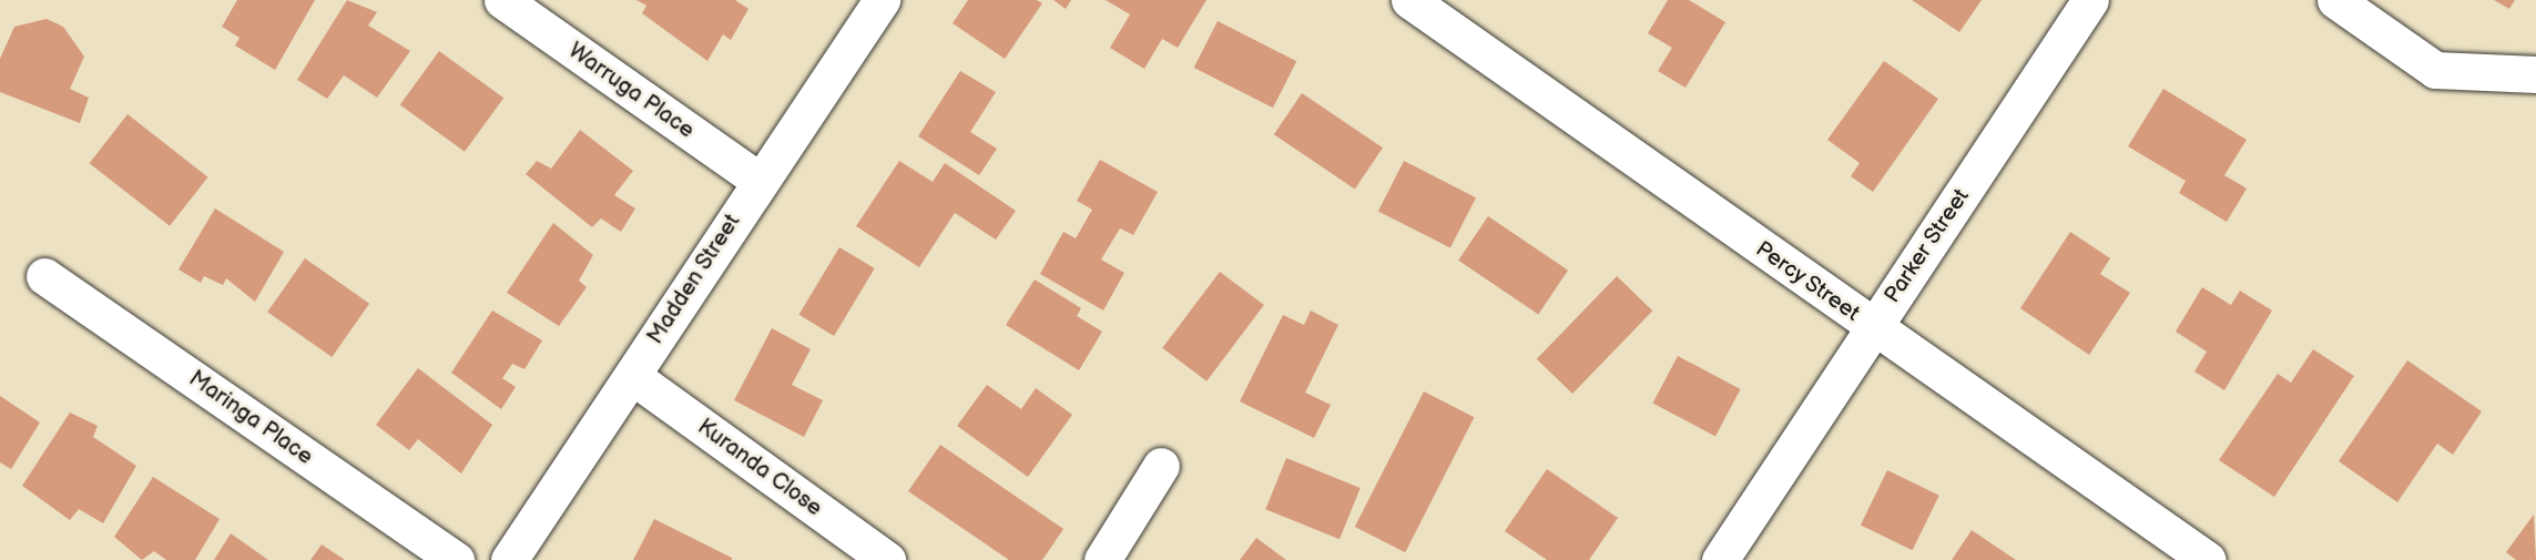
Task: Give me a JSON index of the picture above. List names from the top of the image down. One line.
{"streets":{"street":["Warruga Place","Parker Street","Madden Street","Percy Street","Maringa Place","Kuranda Close"]},"crossings":[["Warruga Place","Madden Street"],["Parker Street","Percy Street"],["Madden Street","Kuranda Close"]]}
